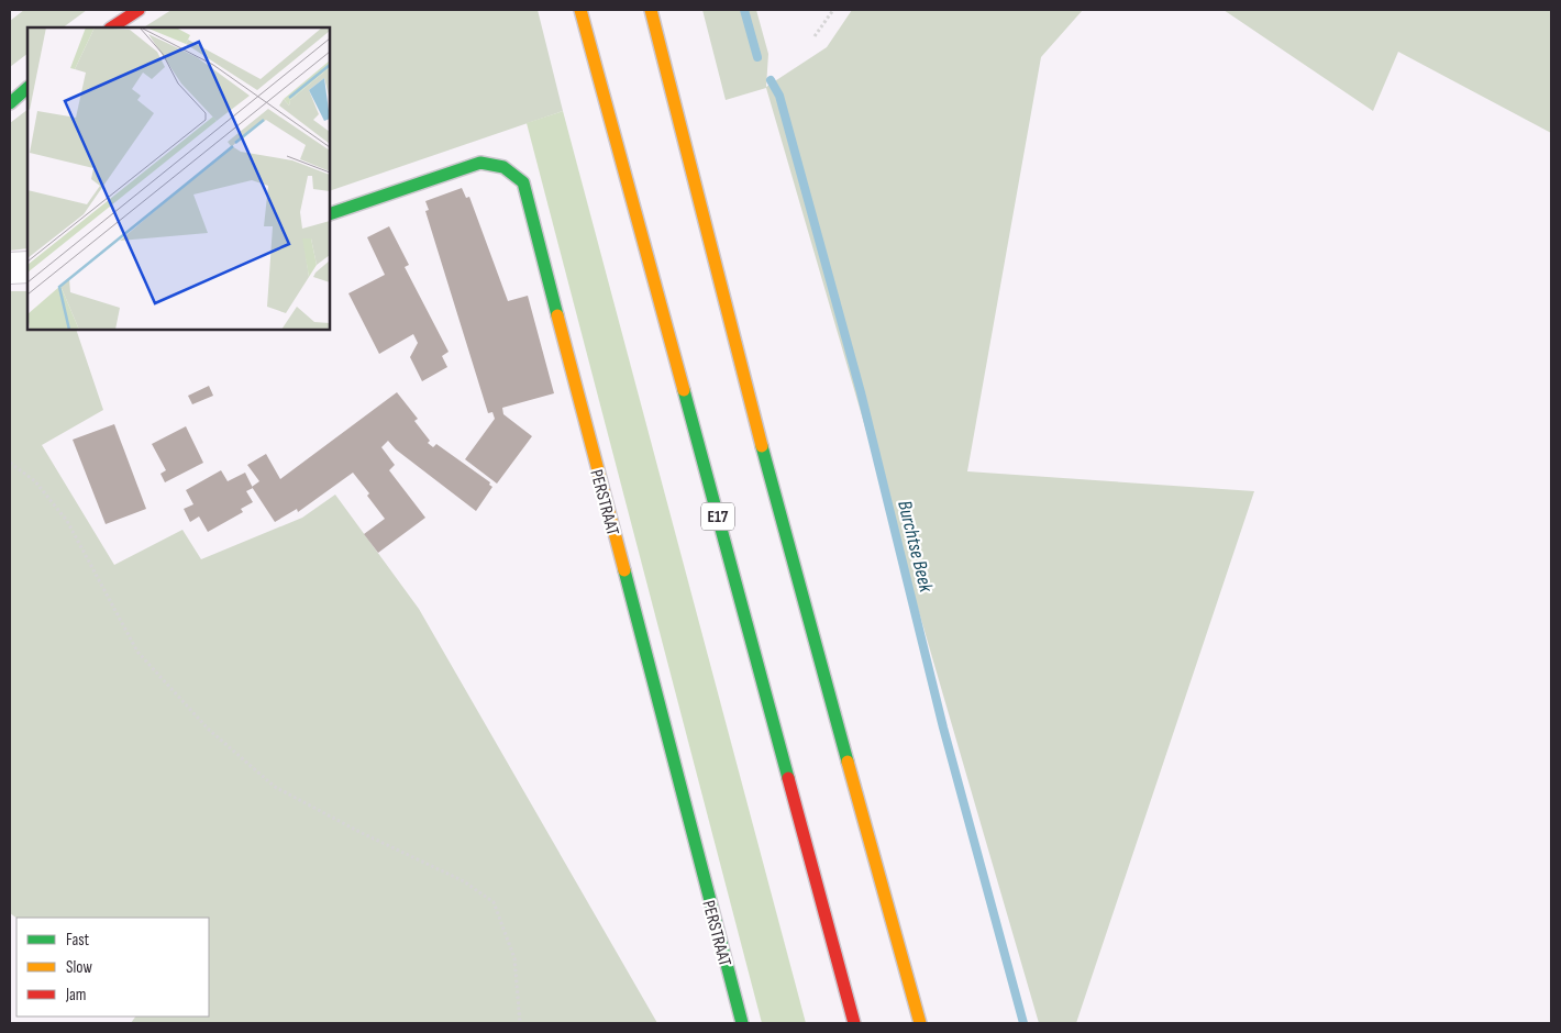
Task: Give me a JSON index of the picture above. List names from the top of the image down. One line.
{"streets":{"main road":["PERSTRAAT","E17"]},"water":["Burchtse Beek"],"legend":["Fast","Slow","Jam"]}
